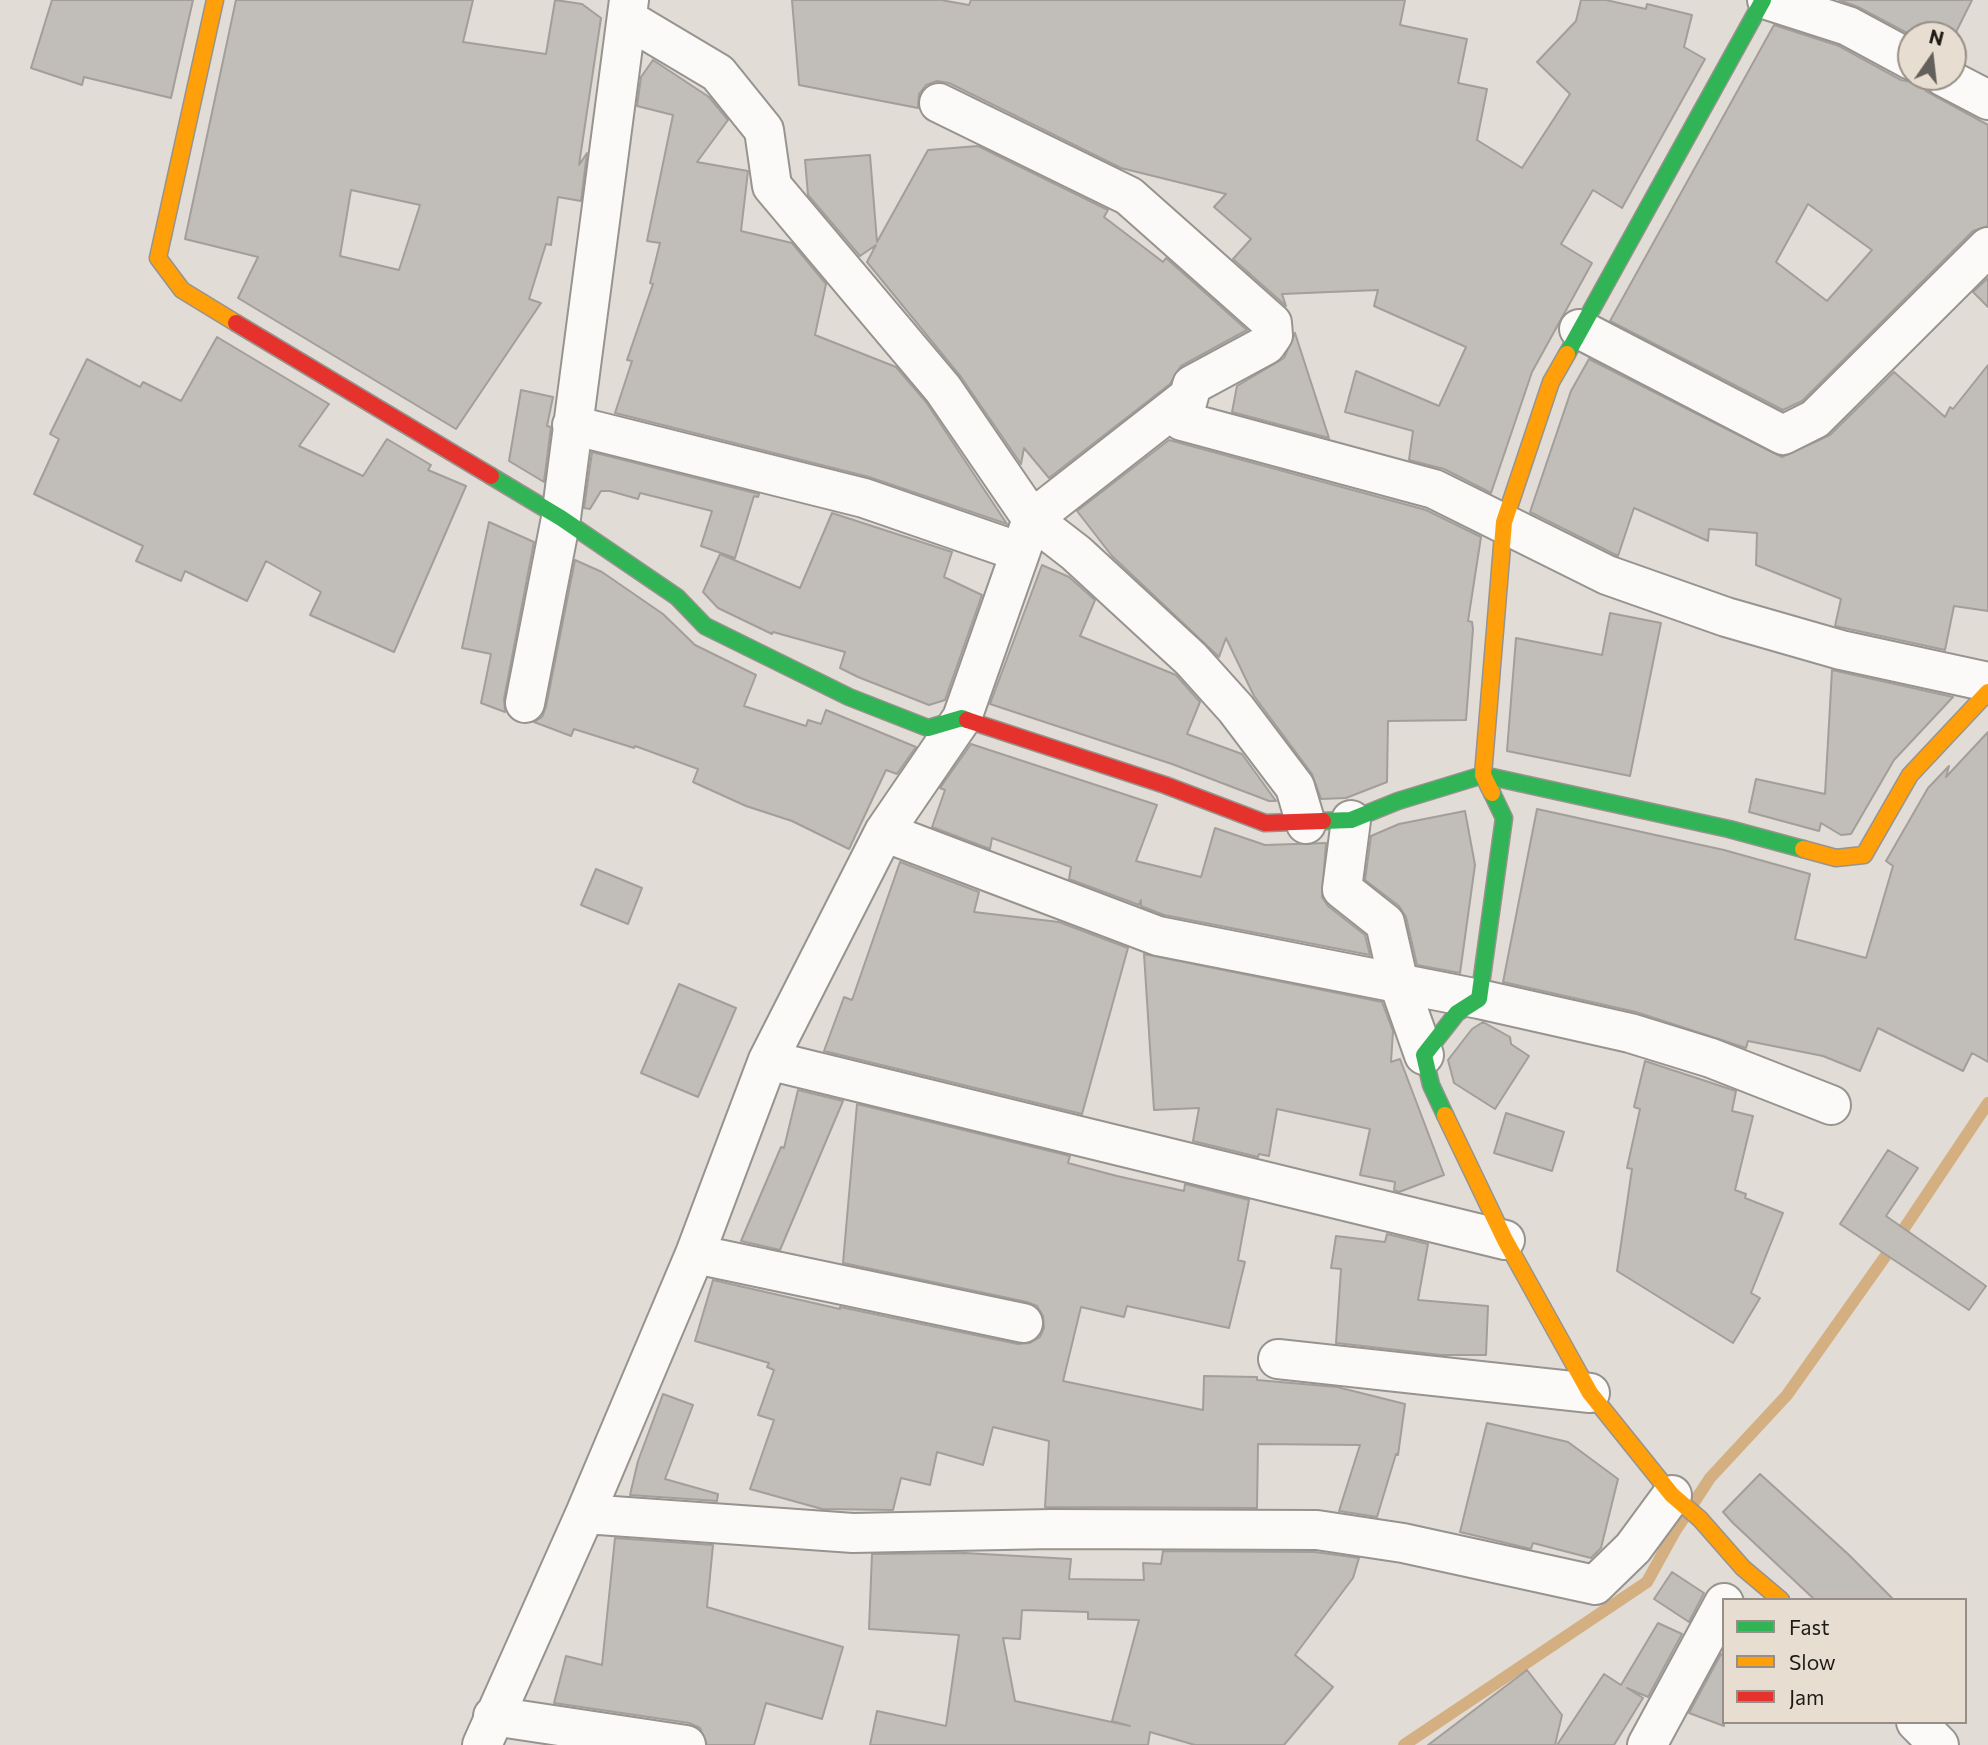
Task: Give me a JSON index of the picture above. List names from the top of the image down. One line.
{"legend":["Fast","Slow","Jam"],"north":"top"}
